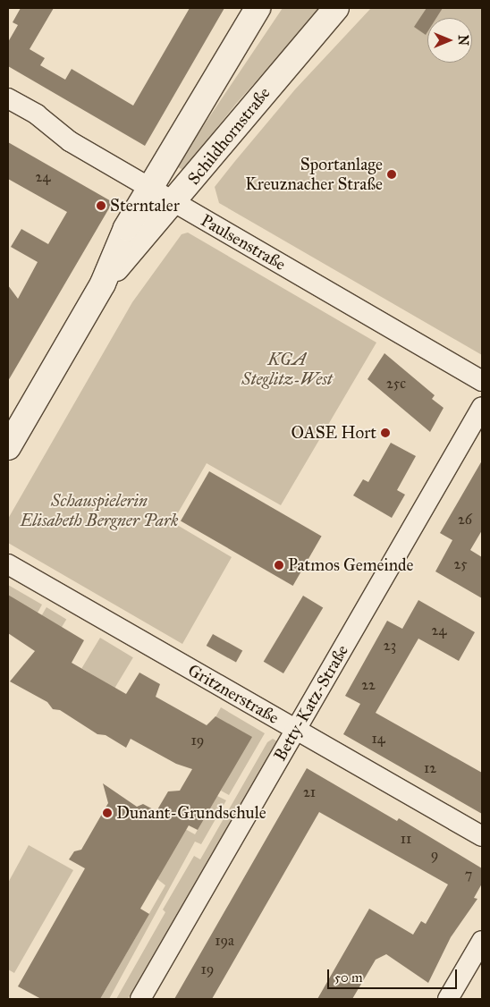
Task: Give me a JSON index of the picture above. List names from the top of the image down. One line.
{"streets":{"main road":["Schildhornstraße"],"street":["Paulsenstraße","Gritznerstraße","Betty-Katz-Straße"]},"crossings":[["Schildhornstraße","Paulsenstraße"],["Gritznerstraße","Betty-Katz-Straße"]],"parks":["KGA Steglitz-West","Schauspielerin Elisabeth Bergner Park"],"places":["Sportanlage Kreuznacher Straße","Sterntaler","OASE Hort","Patmos Gemeinde","Dunant-Grundschule"],"house_numbers":["24","25c","26","25","24","23","22","14","19","12","21","11","9","7","19a","19"],"scale_bar":"50 m","north":"right"}
